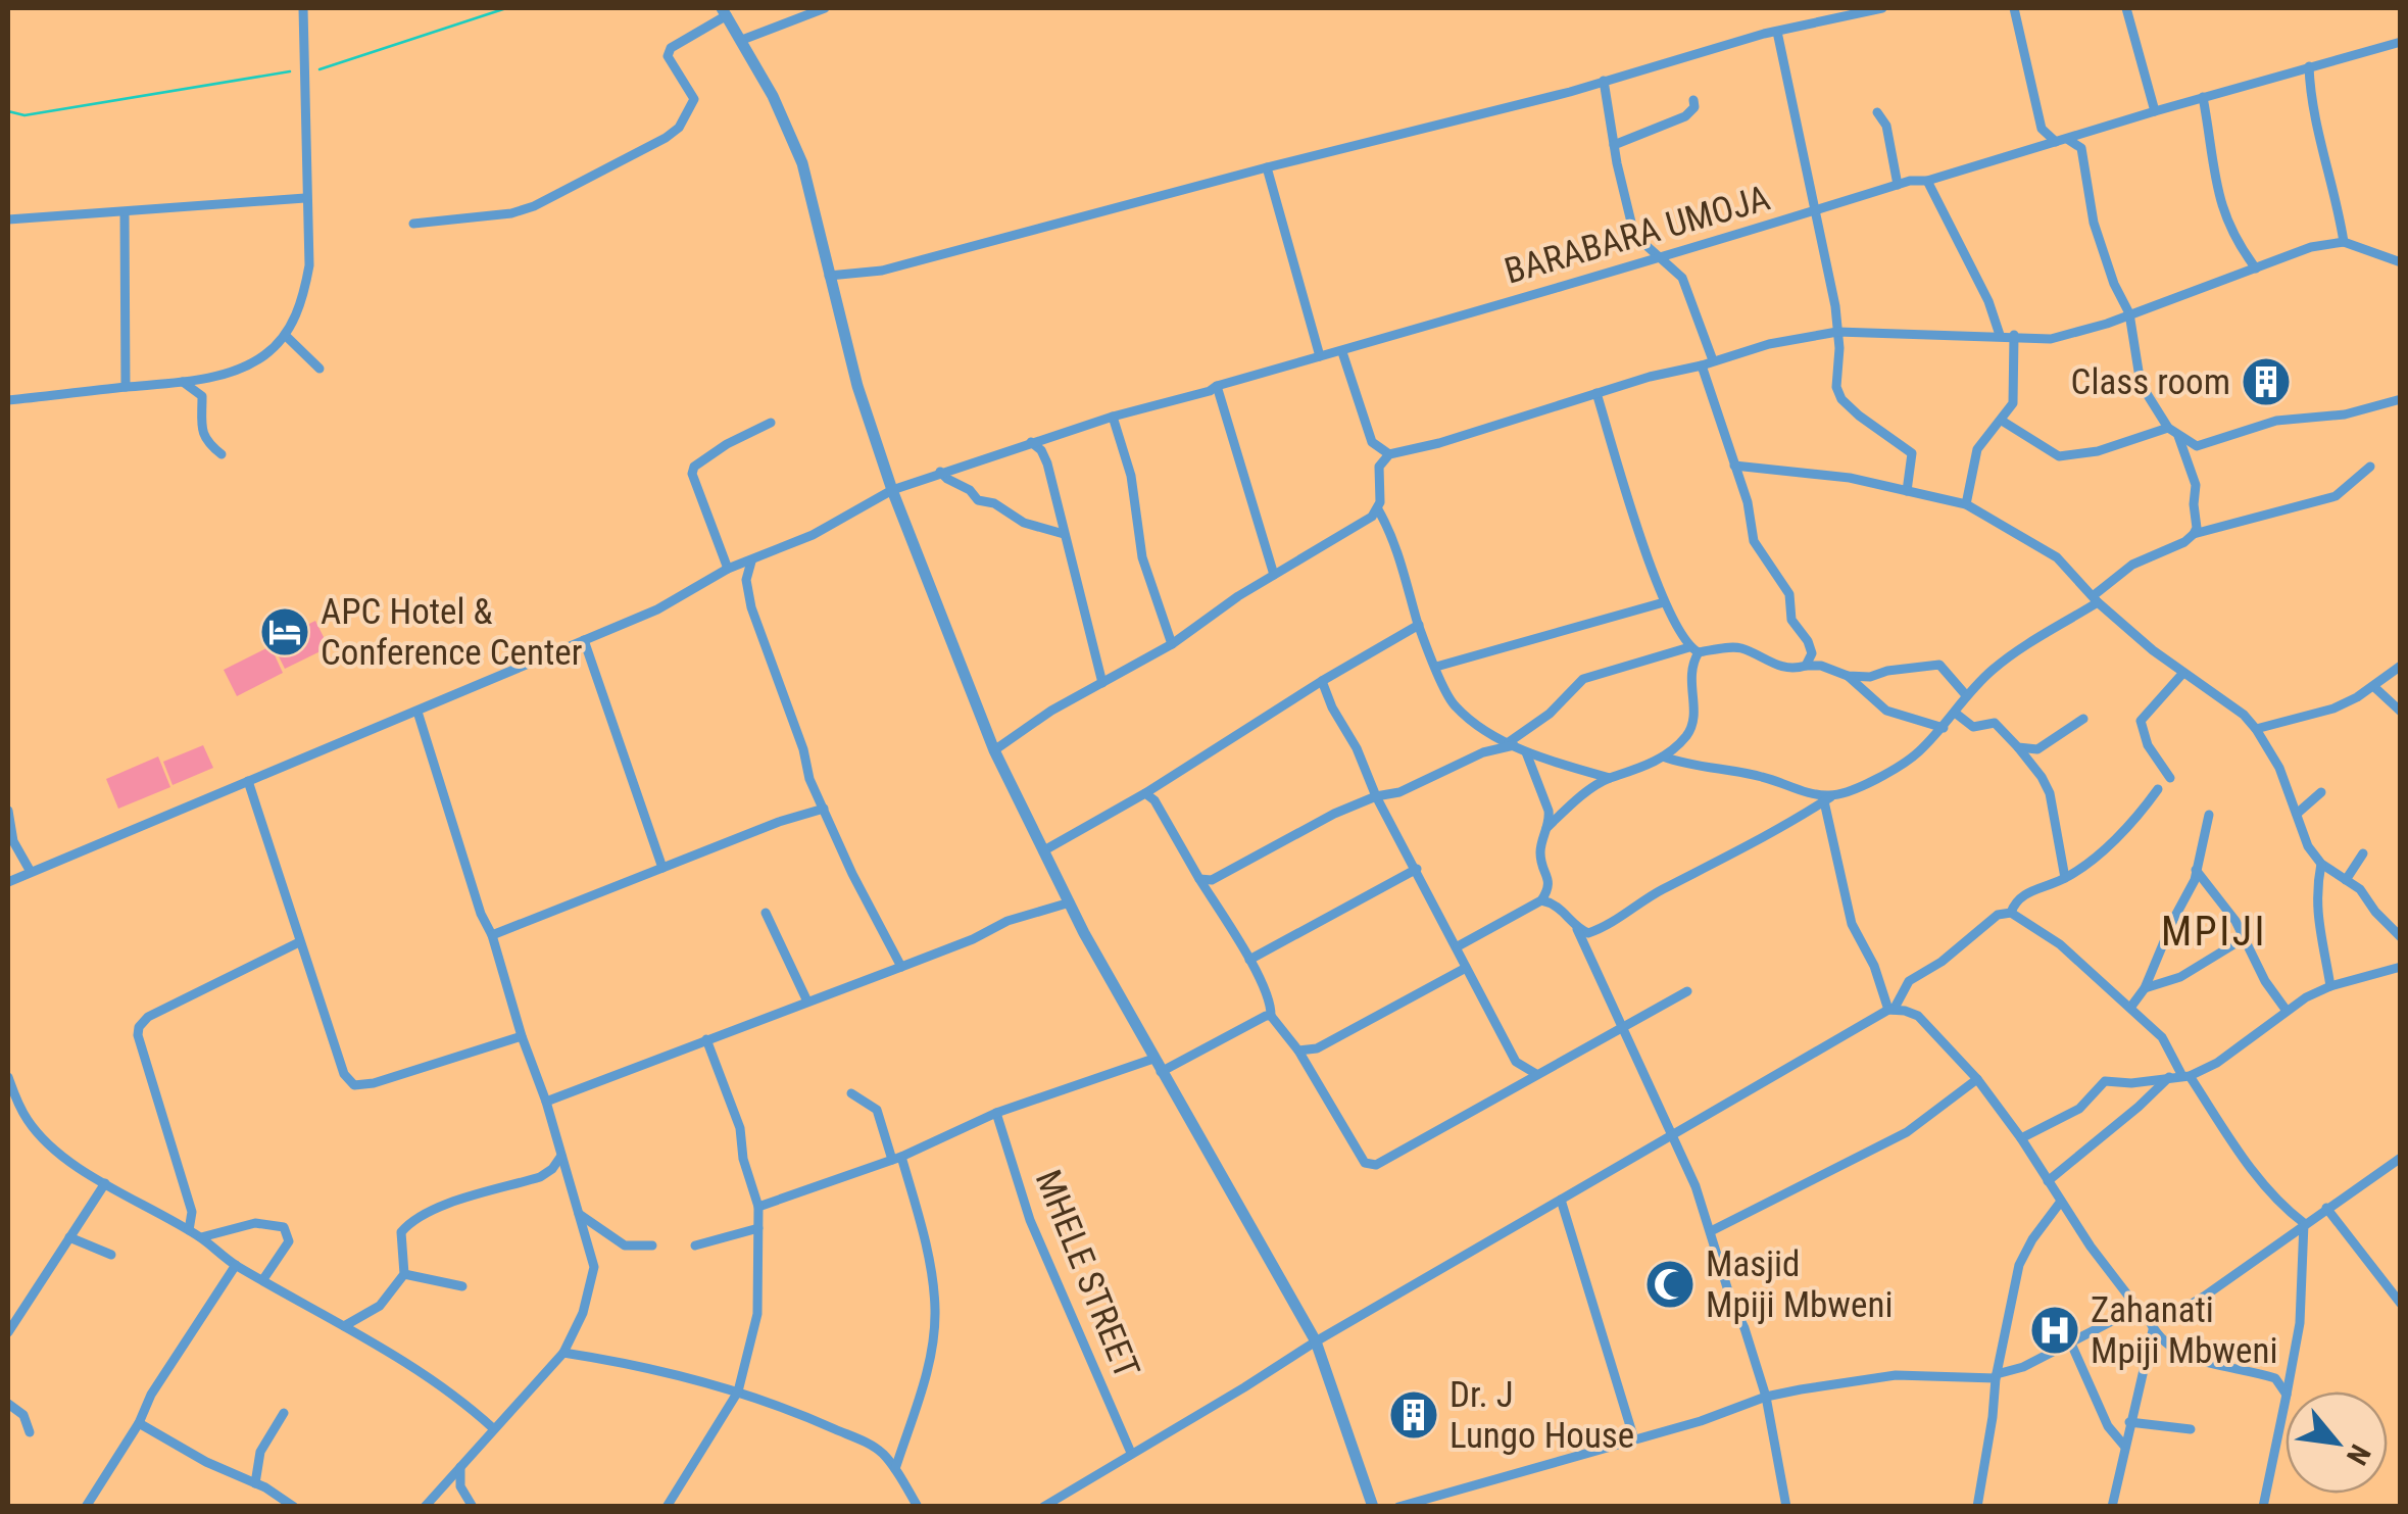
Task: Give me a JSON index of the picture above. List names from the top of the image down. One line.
{"streets":{"street":["BARABARA UMOJA","MHELE STREET"]},"districts":["MPIJI"],"places":{"building":["Class room","Dr. J Lungo House"],"hotel":["APC Hotel & Conference Center"],"mosque":["Masjid Mpiji Mbweni"],"hospital":["Zahanati Mpiji Mbweni"]},"north":"bottom right"}
